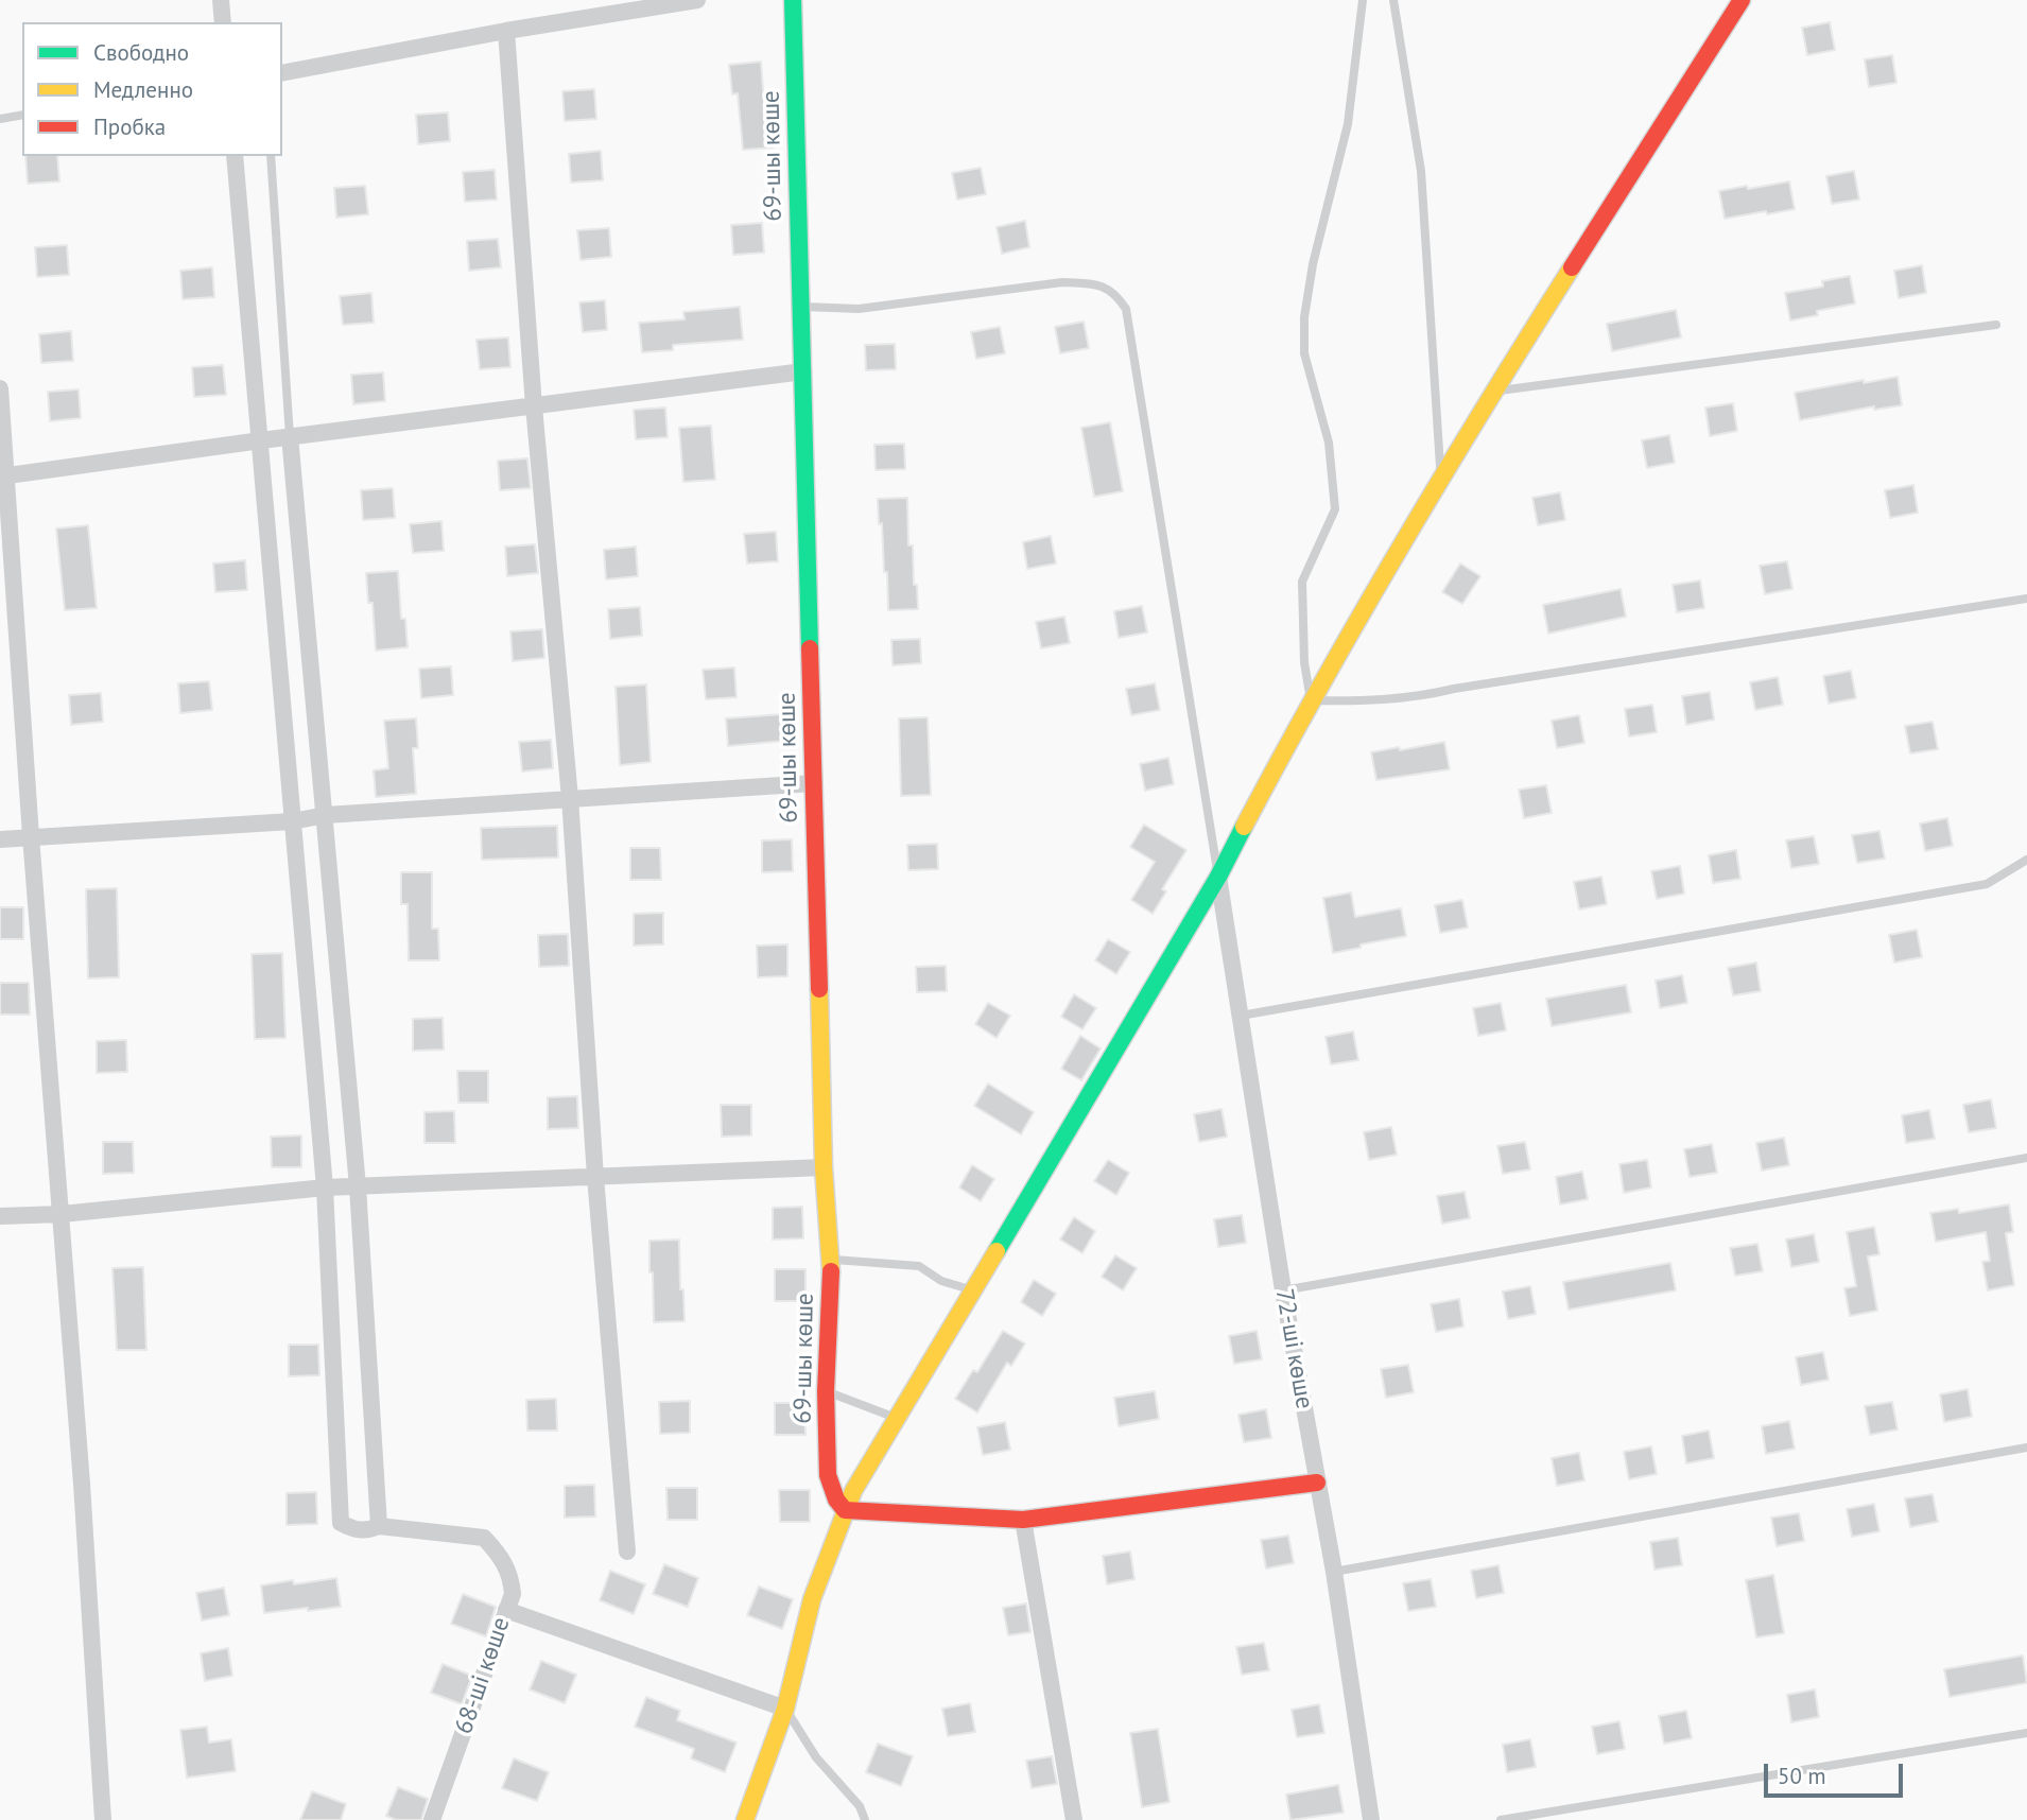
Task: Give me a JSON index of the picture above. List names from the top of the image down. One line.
{"streets":{"street":["69-шы көше","72-ші көше","68-ші көше"]},"legend":["Свободно","Медленно","Пробка"],"scale_bar":"50 m"}
